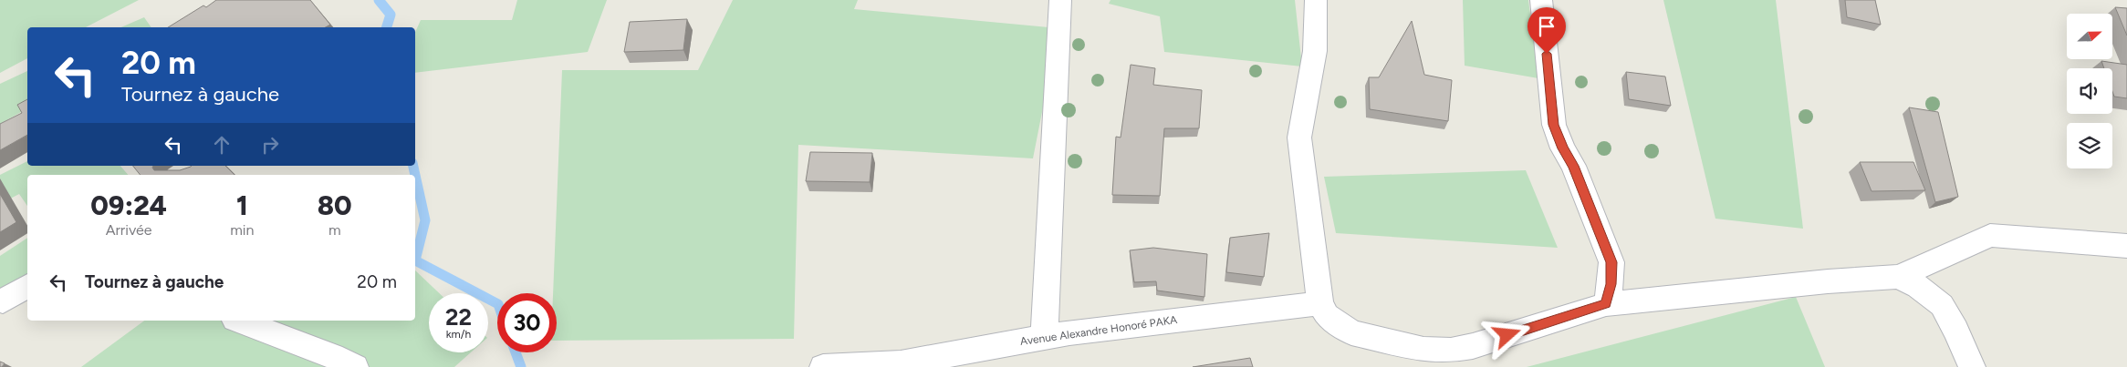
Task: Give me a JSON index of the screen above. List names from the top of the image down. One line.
{"streets":{"street":["Avenue Alexandre Honoré PAKA"]},"north":"right","page":{"turn":["20 m","Tournez à gauche"],"eta":["09:24","Arrivée","1","min","80","m"],"list":[{"name":"Tournez à gauche","value":"20 m"}],"speed":"22 km/h","limit":"30"}}
